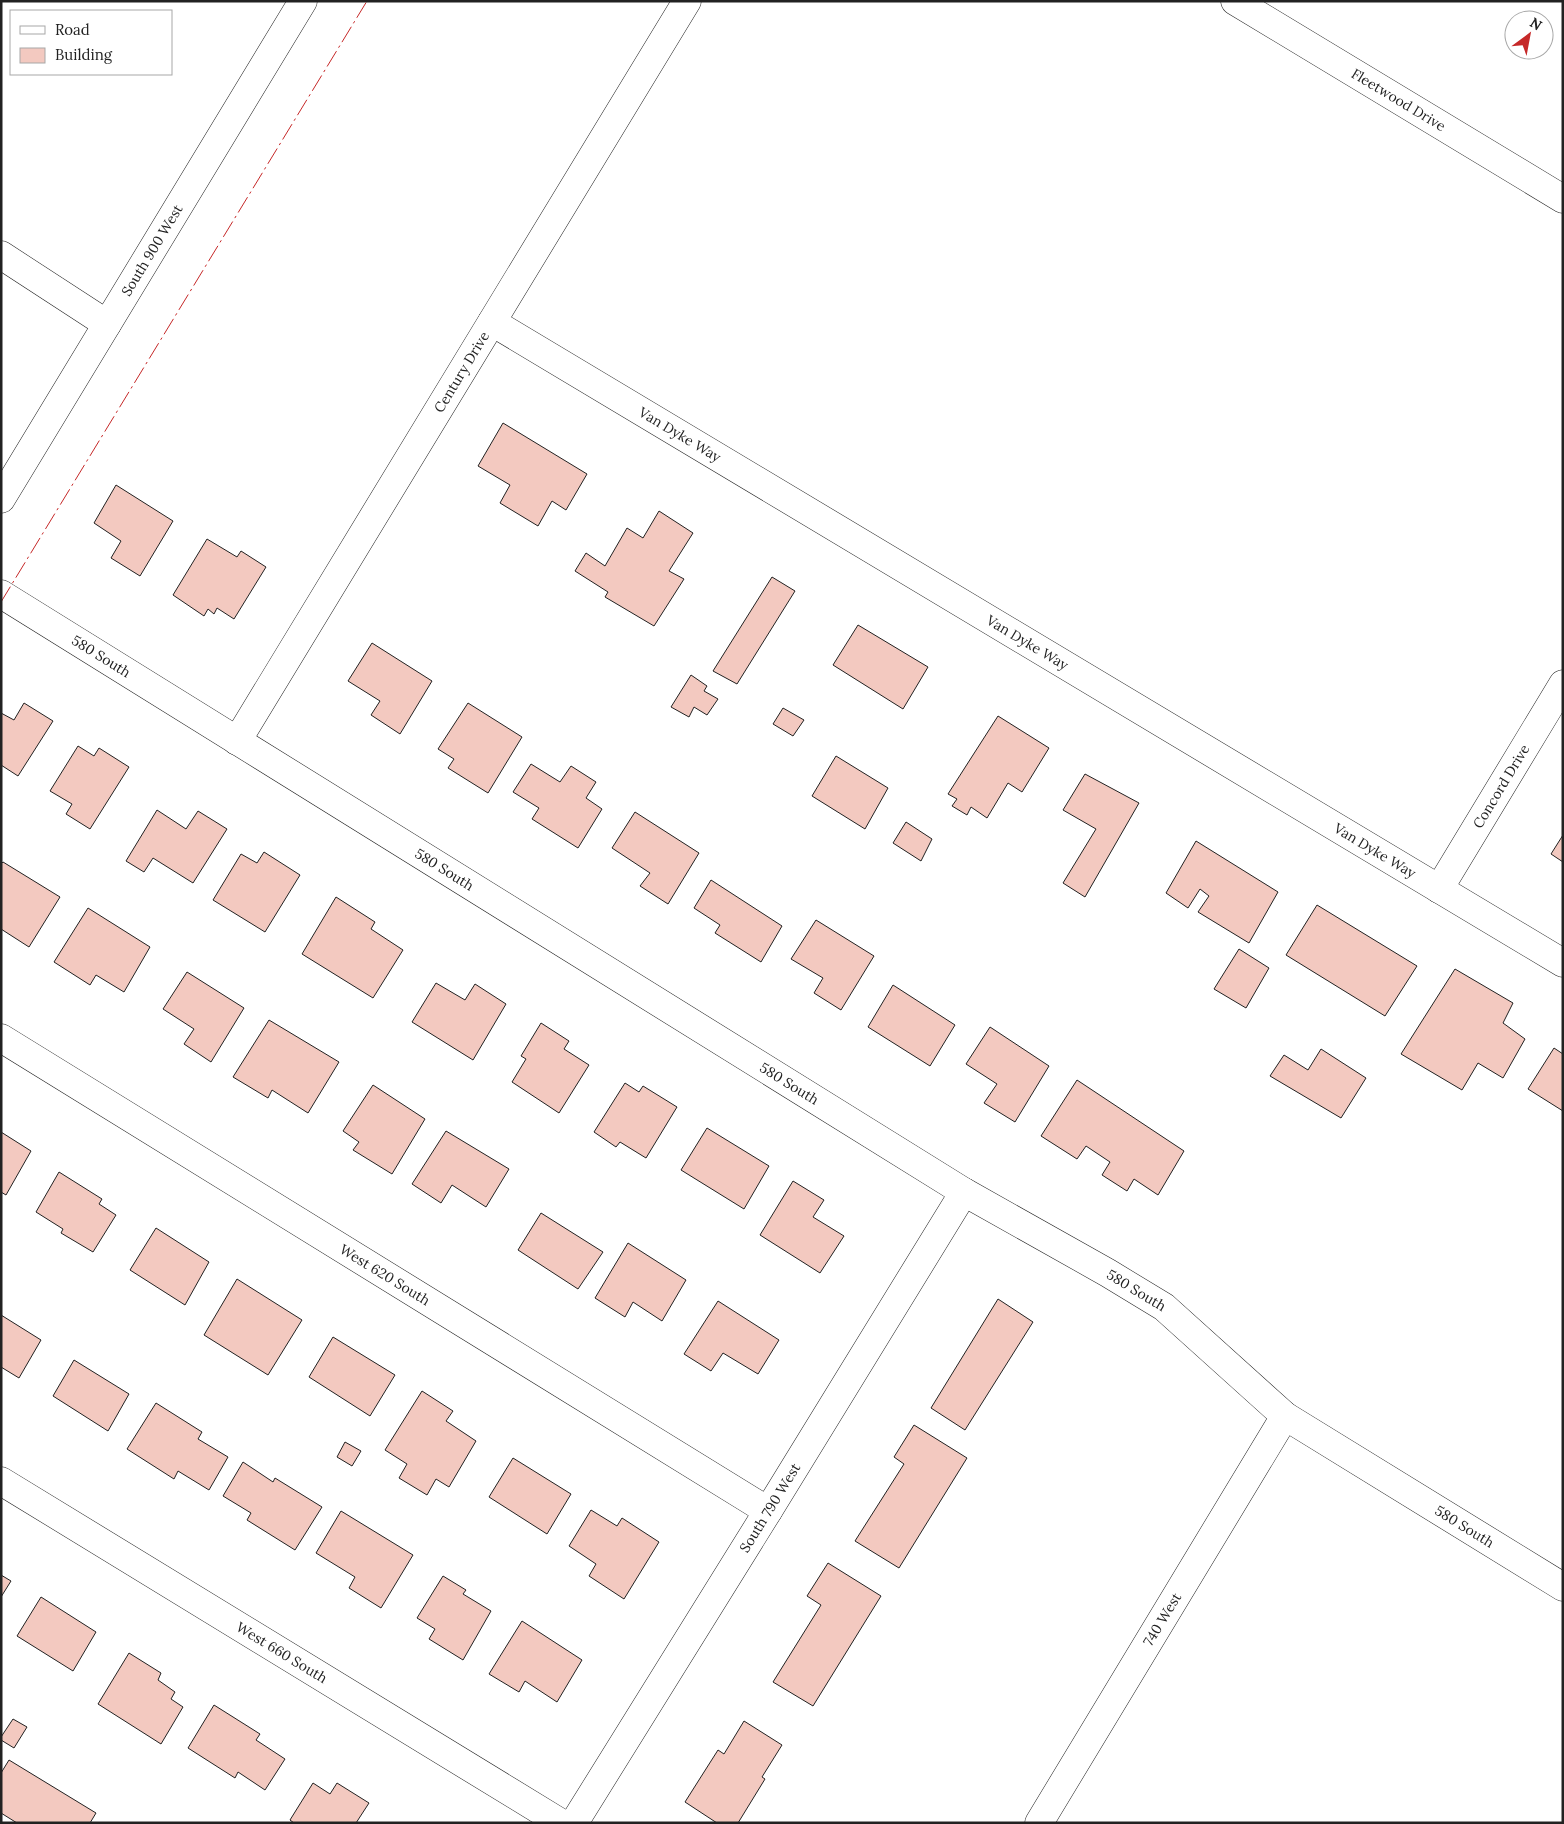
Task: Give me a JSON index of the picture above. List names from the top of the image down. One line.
{"streets":{"street":["Fleetwood Drive","South 900 West","Century Drive","Van Dyke Way","580 South","Concord Drive","West 620 South","South 790 West","740 West","West 660 South"]},"crossings":[["Century Drive","Van Dyke Way"],["Century Drive","580 South"],["Van Dyke Way","Concord Drive"],["580 South","South 790 West"],["580 South","740 West"],["West 620 South","South 790 West"]],"legend":["Road","Building"],"north":"top right"}
